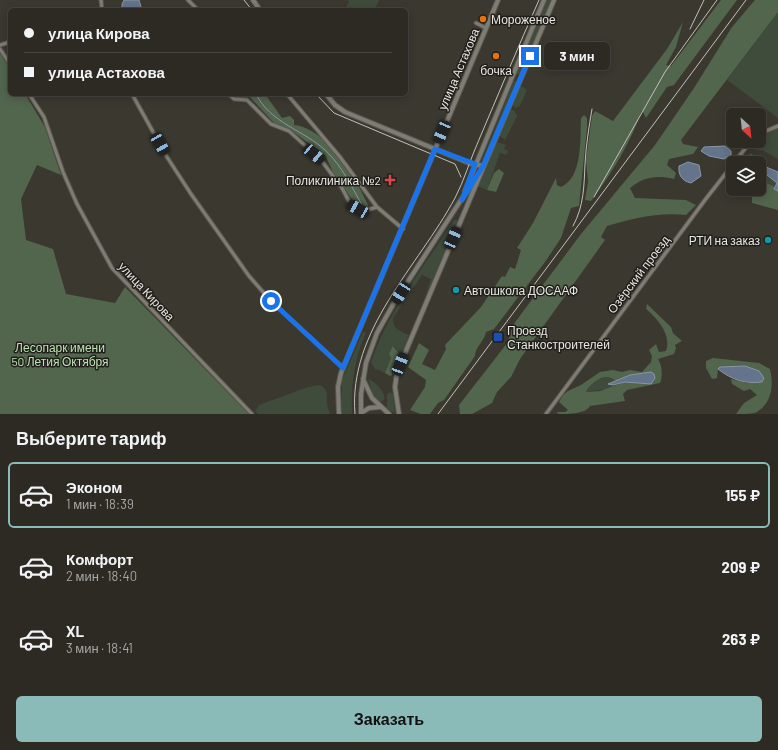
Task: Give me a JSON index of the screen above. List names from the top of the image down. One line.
{"streets":{"main road":["улица Астахова"],"street":["Озёрский проезд","улица Кирова"]},"parks":["Лесопарк имени 50 Летия Октября"],"places":{"other":["Мороженое","бочка","РТИ на заказ","Автошкола ДОСААФ"],"health":["Поликлиника №2"],"transit":["Проезд Станкостроителей"]},"north":"bottom right","page":{"banner":["улица Кирова","улица Астахова"],"bubble":"3 мин","heading":"Выберите тариф","list":[{"name":"Эконом","note":"1 мин · 18:39","value":"155 ₽"},{"name":"Комфорт","note":"2 мин · 18:40","value":"209 ₽"},{"name":"XL","note":"3 мин · 18:41","value":"263 ₽"}],"buttons":"Заказать"}}
